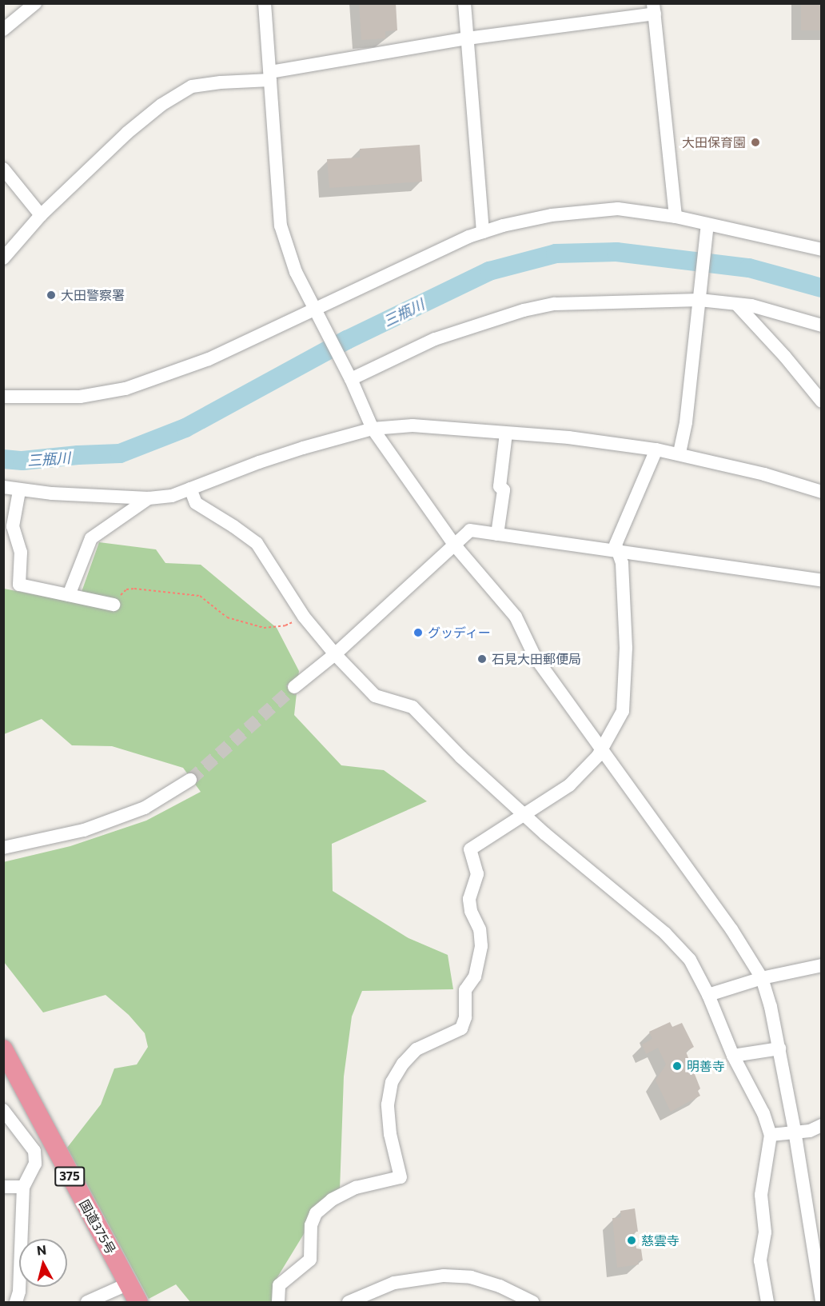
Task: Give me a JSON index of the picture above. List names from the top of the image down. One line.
{"streets":{"highway":["375","国道375号"]},"water":["三瓶川"],"places":["大田保育園","大田警察署","グッディー","石見大田郵便局","明善寺","慈雲寺"],"north":"top"}
